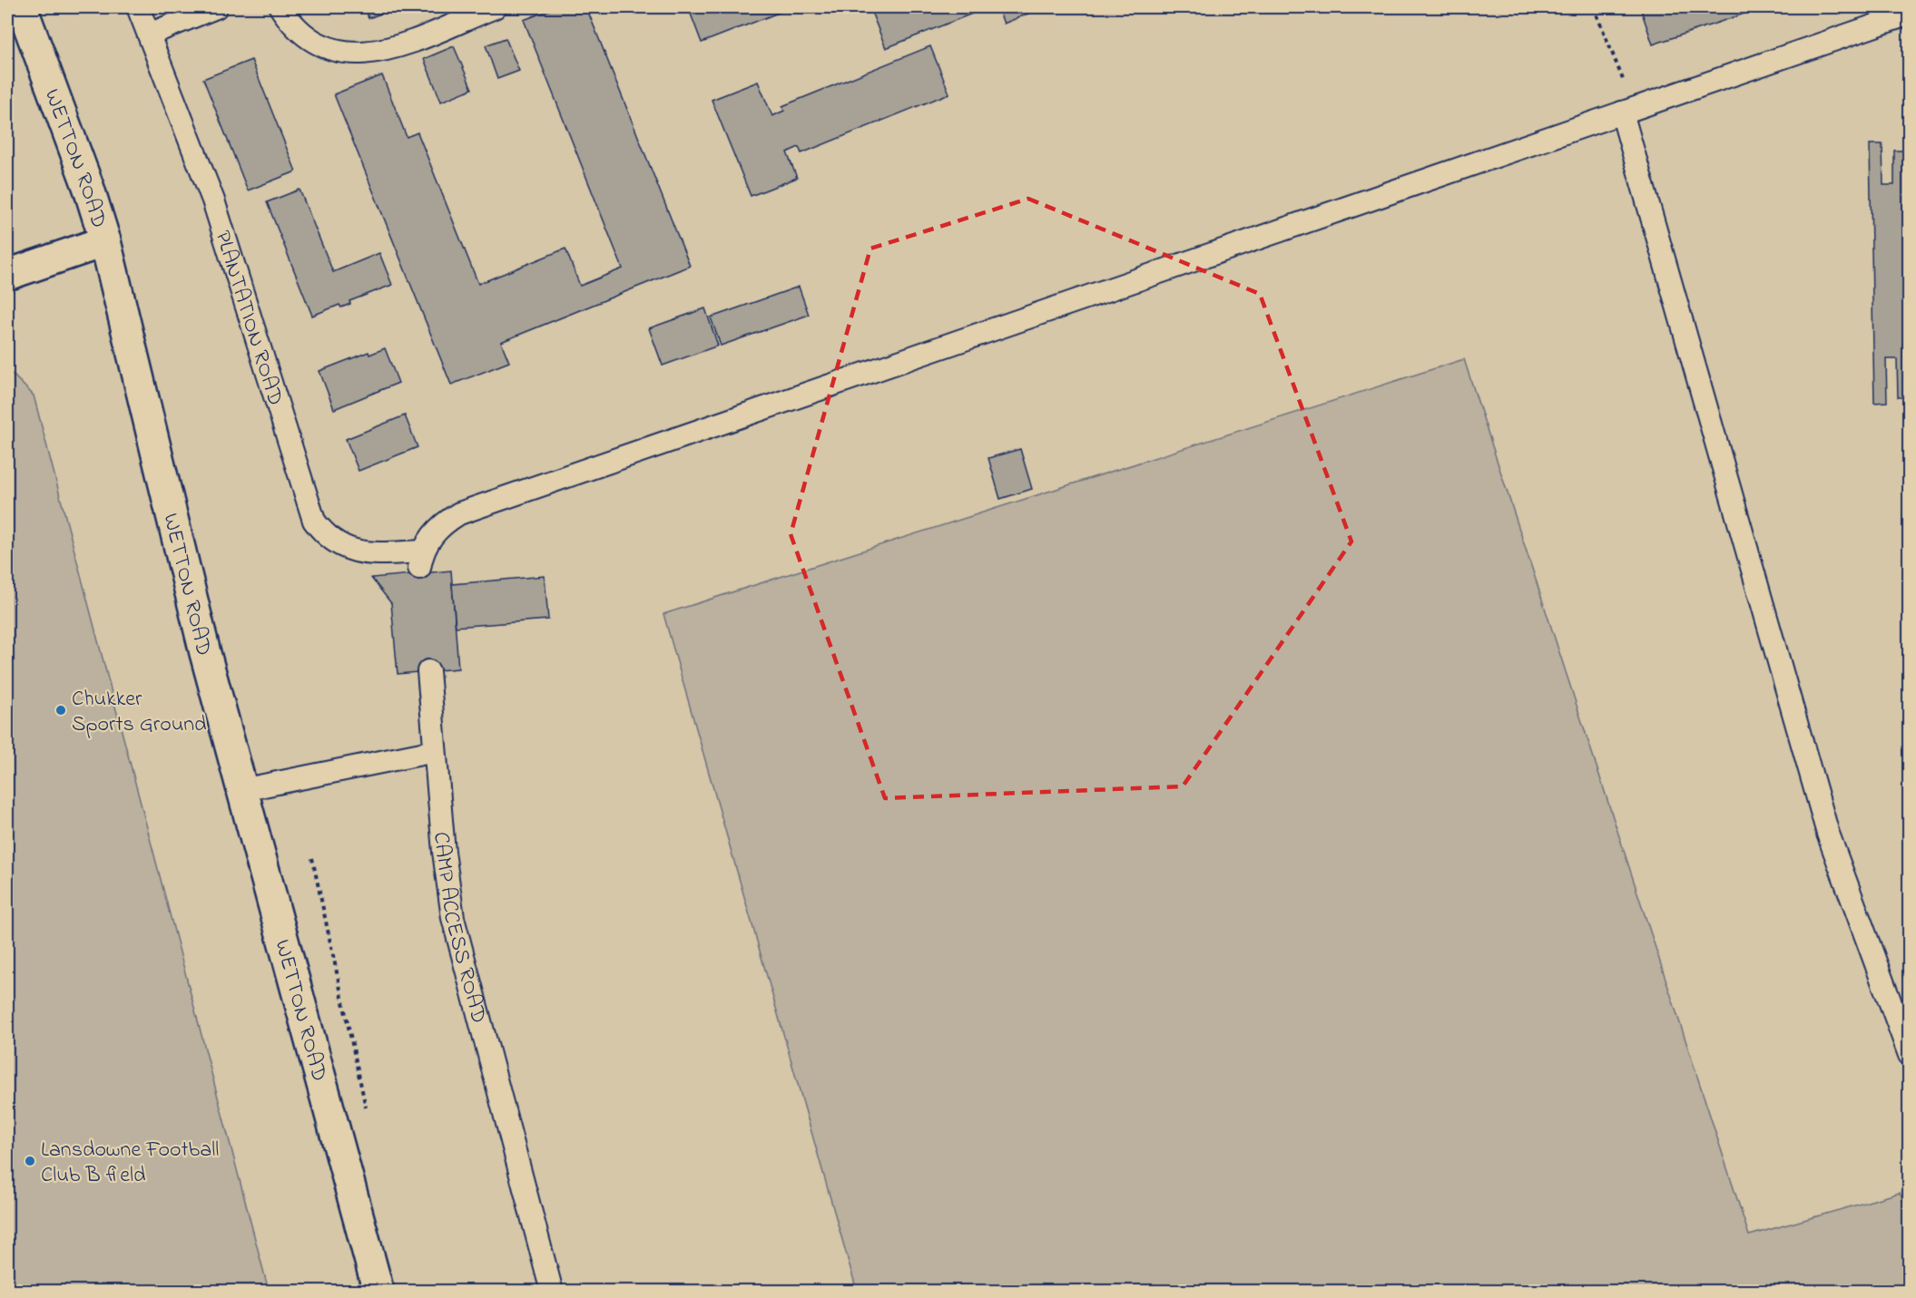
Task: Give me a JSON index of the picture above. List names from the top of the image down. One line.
{"streets":{"main road":["WETTON ROAD"],"lane":["PLANTATION ROAD","CAMP ACCESS ROAD"]},"places":["Chukker Sports Ground","Lansdowne Football Club B field"]}
